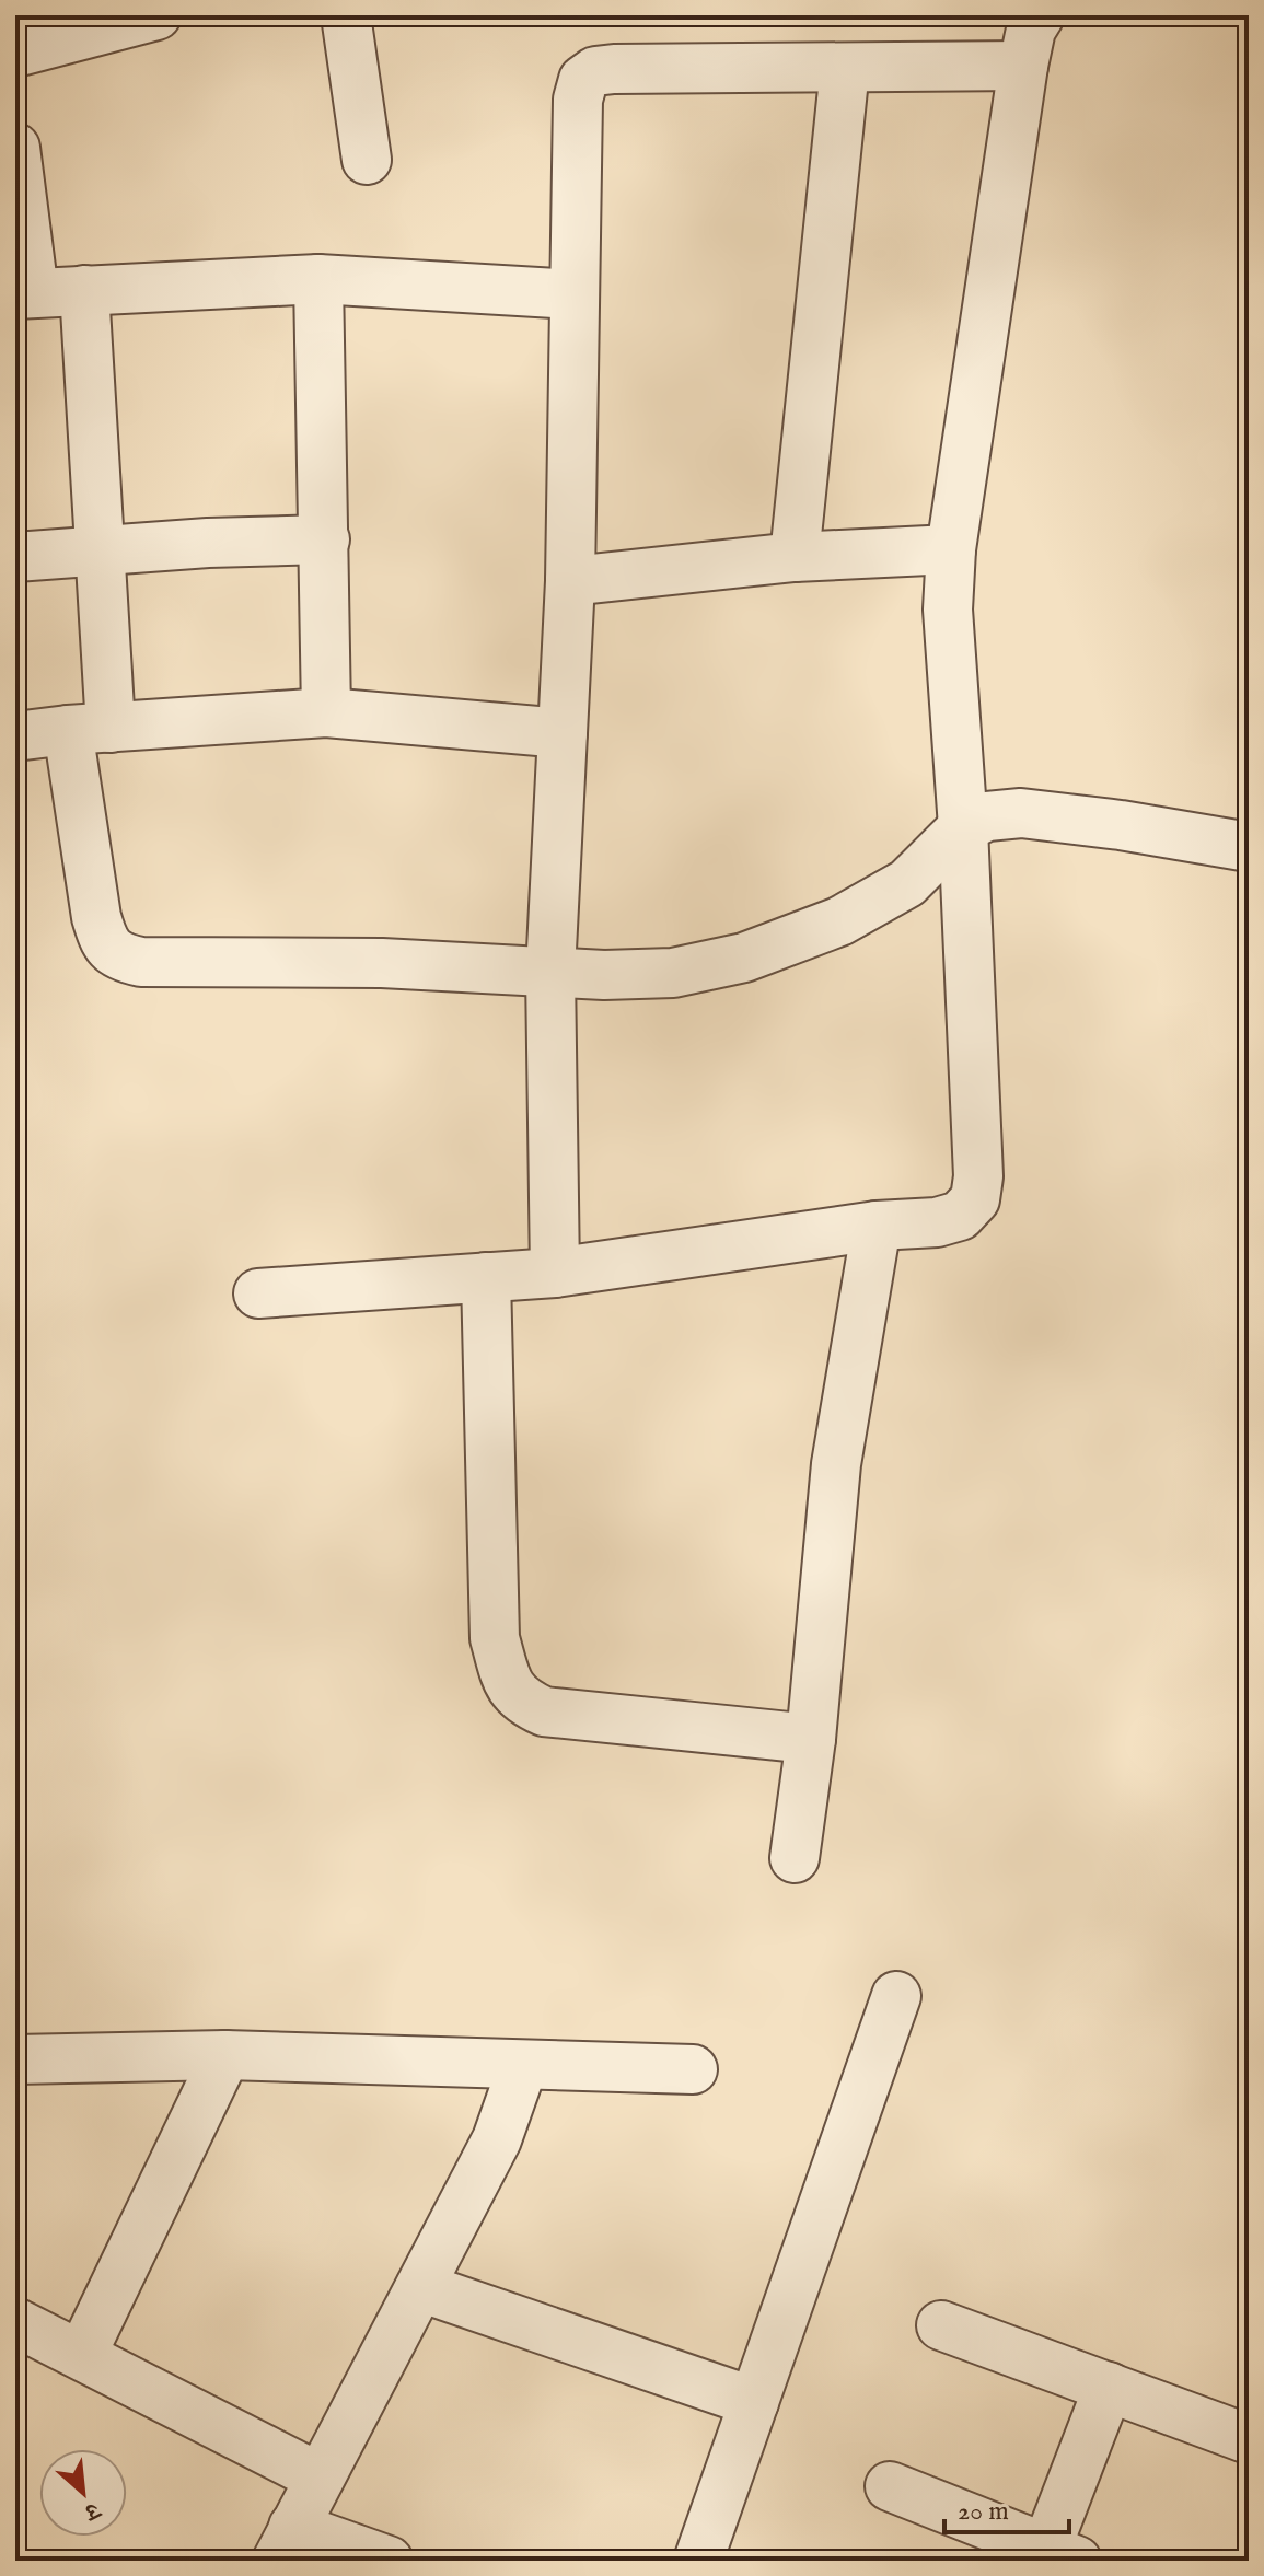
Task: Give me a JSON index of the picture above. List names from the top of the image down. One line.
{"scale_bar":"20 m","north":"bottom right"}
